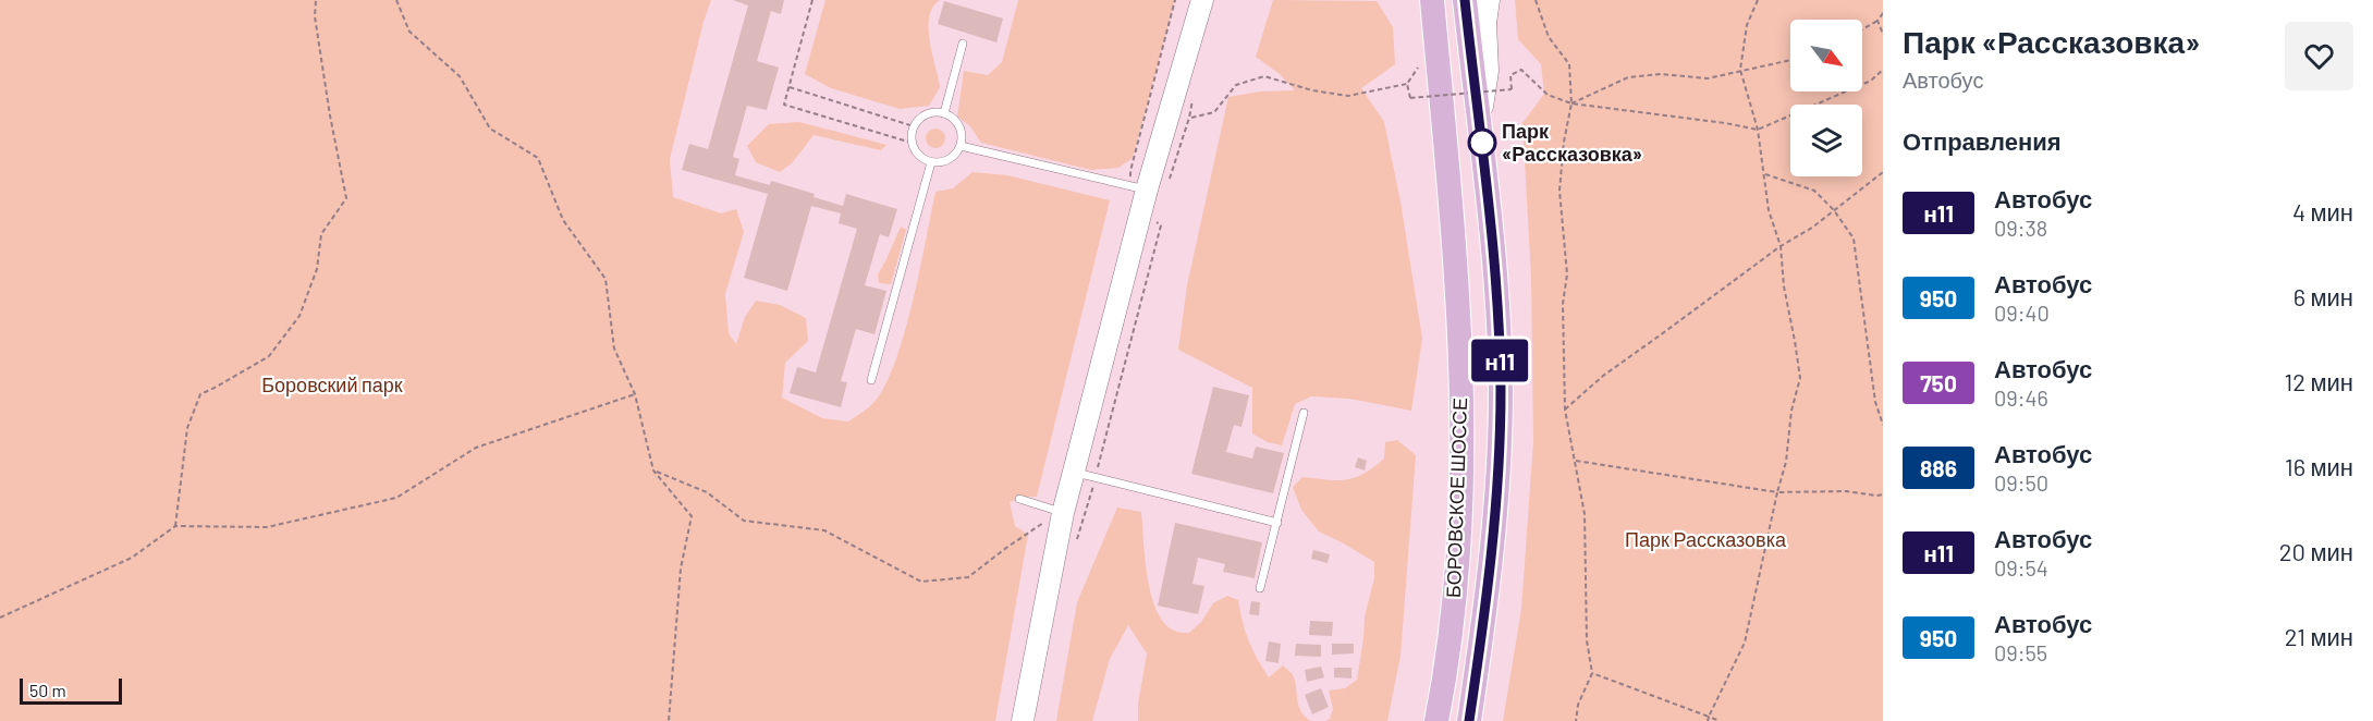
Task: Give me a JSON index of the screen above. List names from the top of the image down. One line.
{"streets":{"main road":["БОРОВСКОЕ ШОССЕ"]},"parks":["Боровский парк","Парк Рассказовка"],"places":["Парк «Рассказовка»"],"lines":["bus line н11"],"scale_bar":"50 m","north":"bottom right","page":{"on_map":"н11","heading":[["Парк «Рассказовка»","Автобус"],"Отправления"],"list":[{"mark":"н11","name":"Автобус","note":"09:38","value":"4 мин"},{"mark":"950","name":"Автобус","note":"09:40","value":"6 мин"},{"mark":"750","name":"Автобус","note":"09:46","value":"12 мин"},{"mark":"886","name":"Автобус","note":"09:50","value":"16 мин"},{"mark":"н11","name":"Автобус","note":"09:54","value":"20 мин"},{"mark":"950","name":"Автобус","note":"09:55","value":"21 мин"}],"scale":"50 m"}}
